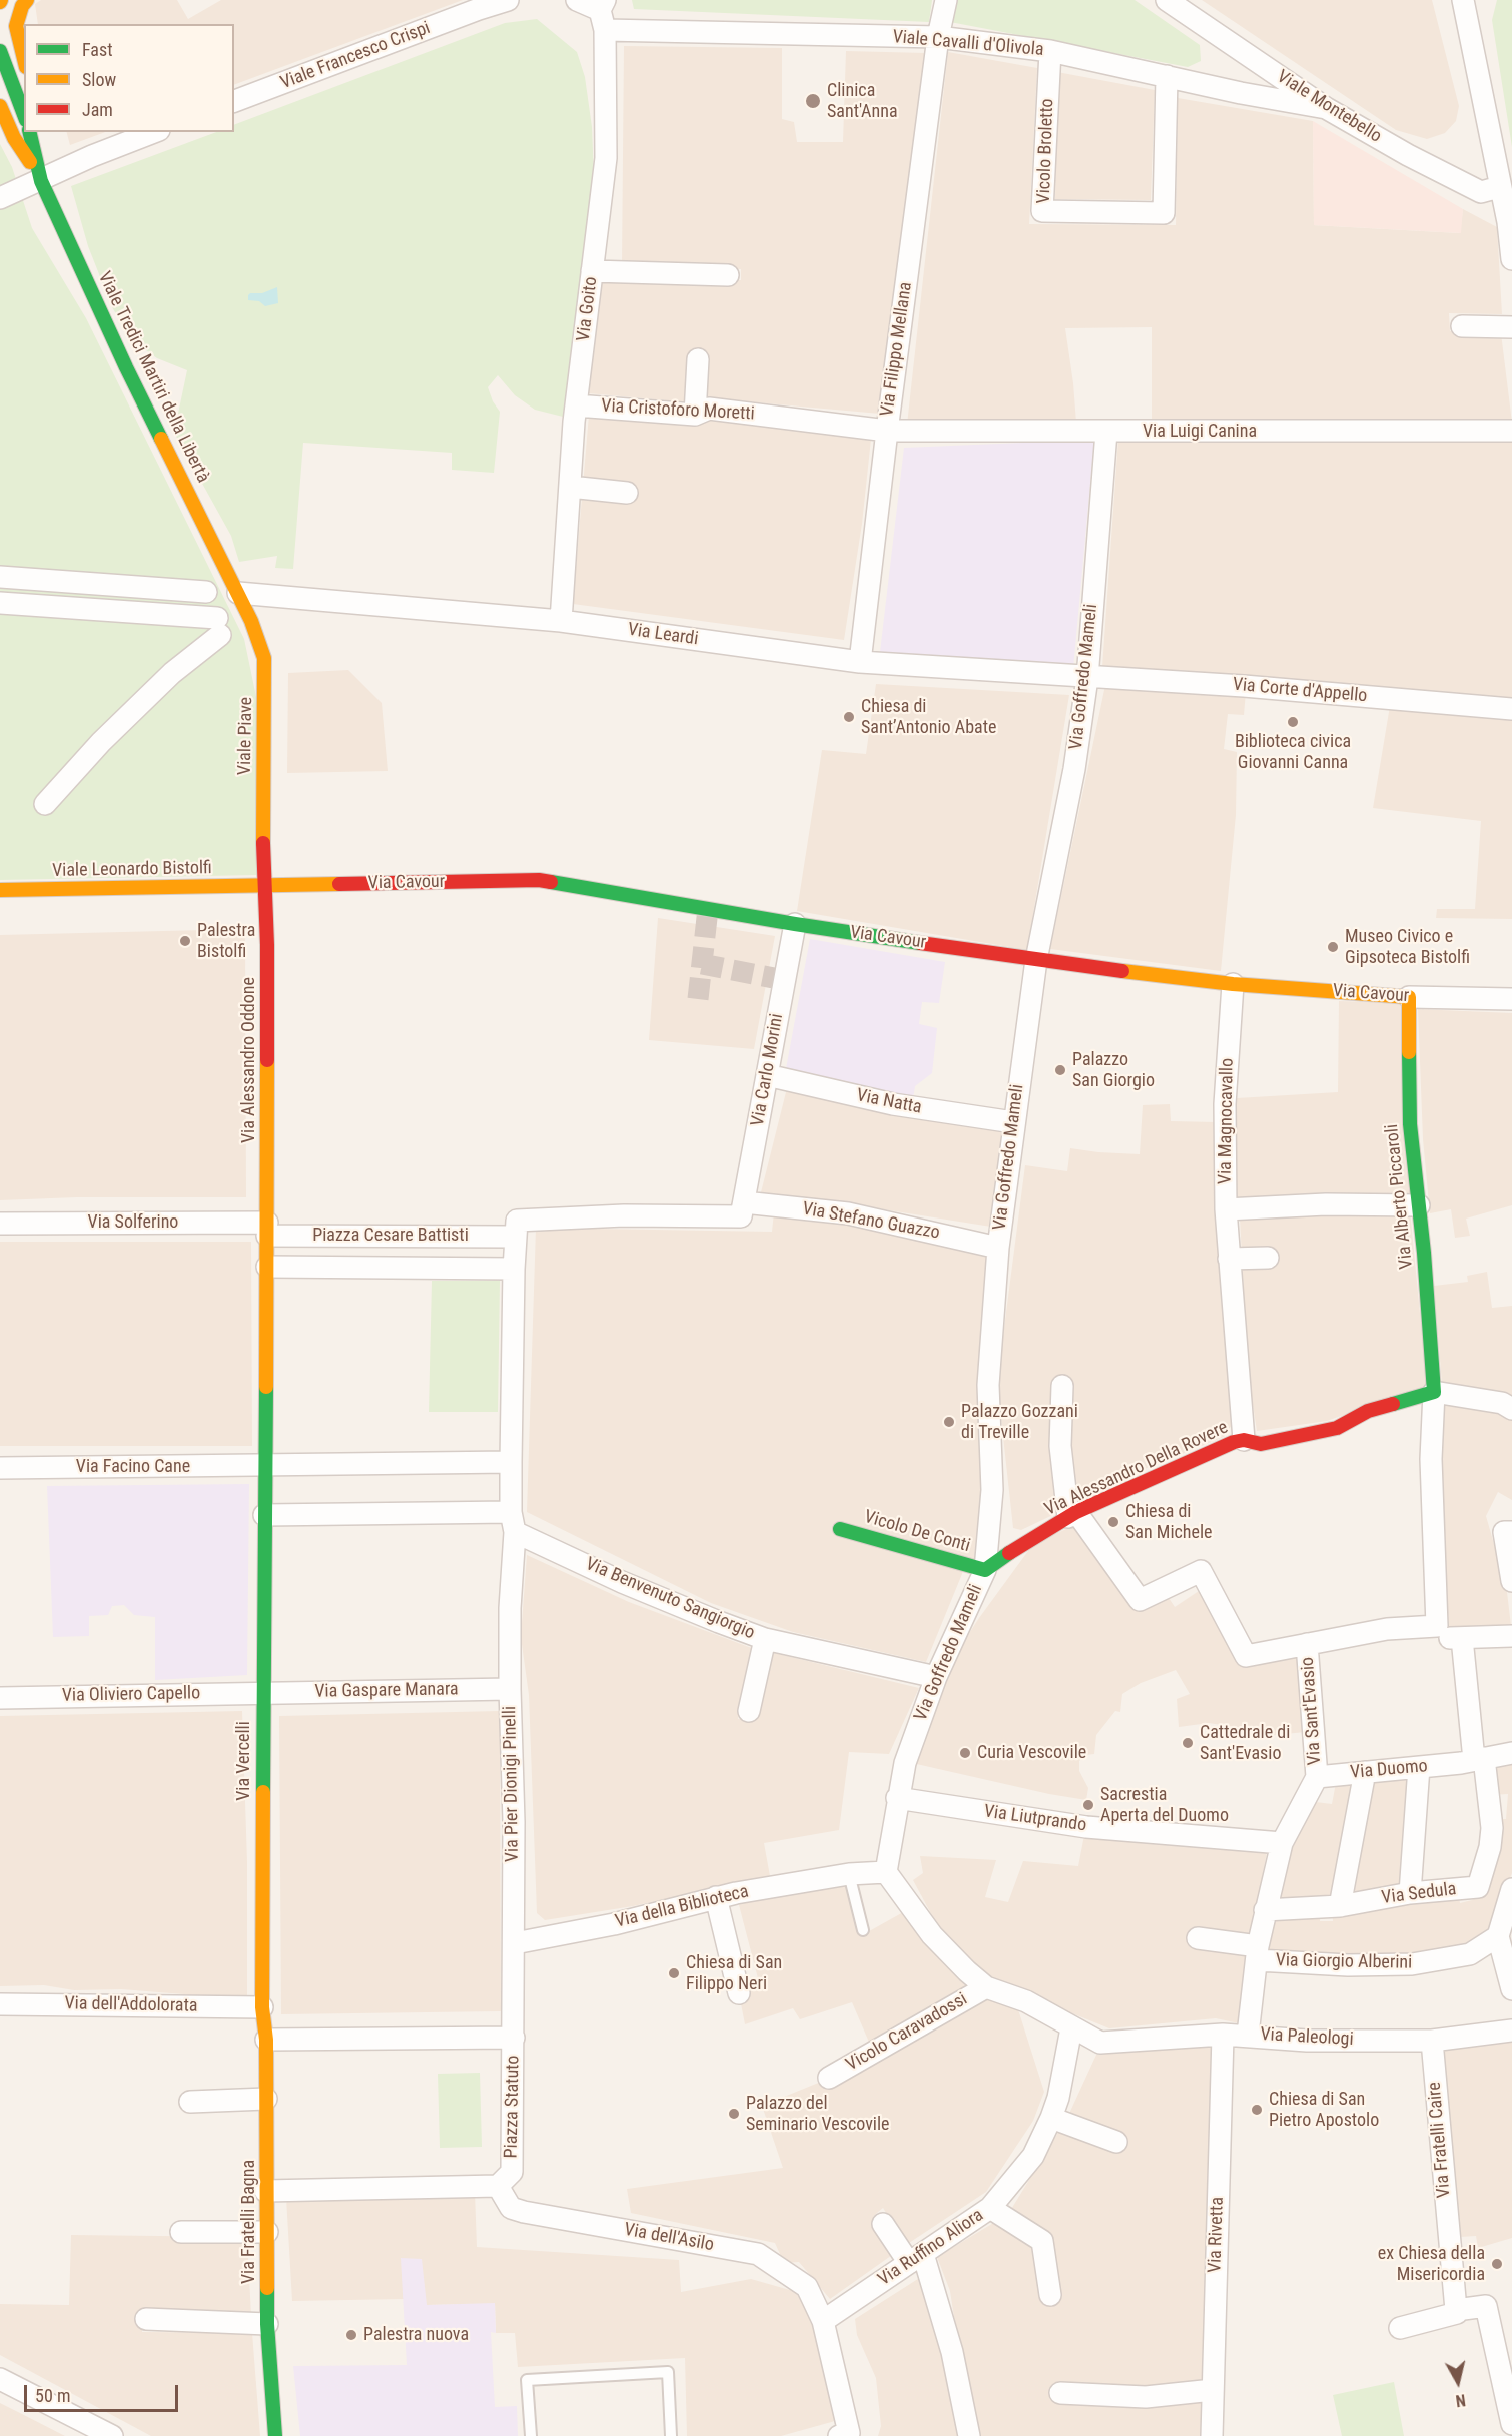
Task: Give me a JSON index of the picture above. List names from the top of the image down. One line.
{"streets":{"street":["Viale Cavalli d'Olivola","Viale Francesco Crispi","Viale Montebello","Vicolo Broletto","Via Goito","Via Filippo Mellana","Viale Tredici Martiri della Libertà","Via Cristoforo Moretti","Via Luigi Canina","Via Leardi","Via Goffredo Mameli","Via Corte d'Appello","Viale Piave","Viale Leonardo Bistolfi","Via Cavour","Via Alessandro Oddone","Via Carlo Morini","Via Natta","Via Magnocavallo","Via Alberto Piccaroli","Via Stefano Guazzo","Via Solferino","Piazza Cesare Battisti","Via Facino Cane","Via Alessandro Della Rovere","Vicolo De Conti","Via Benvenuto Sangiorgio","Via Gaspare Manara","Via Oliviero Capello","Via Sant'Evasio","Via Vercelli","Via Duomo","Via Pier Dionigi Pinelli","Via Liutprando","Via Sedula","Via della Biblioteca","Via Giorgio Alberini","Via dell'Addolorata","Vicolo Caravadossi","Via Paleologi","Piazza Statuto","Via Fratelli Caire","Via Fratelli Bagna","Via Rivetta","Via dell'Asilo","Via Ruffino Aliora"]},"crossings":[["Viale Cavalli d'Olivola","Viale Montebello"],["Viale Cavalli d'Olivola","Vicolo Broletto"],["Viale Cavalli d'Olivola","Via Goito"],["Viale Cavalli d'Olivola","Via Filippo Mellana"],["Via Goito","Via Cristoforo Moretti"],["Via Goito","Via Leardi"],["Via Filippo Mellana","Via Cristoforo Moretti"],["Via Filippo Mellana","Via Luigi Canina"],["Via Filippo Mellana","Via Leardi"],["Viale Tredici Martiri della Libertà","Via Leardi"],["Viale Tredici Martiri della Libertà","Viale Piave"],["Via Cristoforo Moretti","Via Luigi Canina"],["Via Luigi Canina","Via Goffredo Mameli"],["Via Leardi","Via Goffredo Mameli"],["Via Leardi","Via Corte d'Appello"],["Via Leardi","Viale Piave"],["Via Goffredo Mameli","Via Corte d'Appello"],["Via Goffredo Mameli","Via Cavour"],["Via Goffredo Mameli","Via Natta"],["Via Goffredo Mameli","Via Stefano Guazzo"],["Via Goffredo Mameli","Via Alessandro Della Rovere"],["Via Goffredo Mameli","Vicolo De Conti"],["Via Goffredo Mameli","Via Benvenuto Sangiorgio"],["Via Goffredo Mameli","Via Liutprando"],["Via Goffredo Mameli","Via della Biblioteca"],["Viale Piave","Viale Leonardo Bistolfi"],["Viale Piave","Via Cavour"],["Viale Piave","Via Alessandro Oddone"],["Viale Leonardo Bistolfi","Via Cavour"],["Viale Leonardo Bistolfi","Via Alessandro Oddone"],["Via Cavour","Via Alessandro Oddone"],["Via Cavour","Via Carlo Morini"],["Via Cavour","Via Magnocavallo"],["Via Cavour","Via Alberto Piccaroli"],["Via Alessandro Oddone","Via Solferino"],["Via Alessandro Oddone","Piazza Cesare Battisti"],["Via Carlo Morini","Via Natta"],["Via Carlo Morini","Via Stefano Guazzo"],["Via Magnocavallo","Via Alessandro Della Rovere"],["Via Stefano Guazzo","Piazza Cesare Battisti"],["Via Solferino","Piazza Cesare Battisti"],["Via Alessandro Della Rovere","Vicolo De Conti"],["Via Alessandro Della Rovere","Via Sant'Evasio"],["Via Benvenuto Sangiorgio","Via Pier Dionigi Pinelli"],["Via Gaspare Manara","Via Oliviero Capello"],["Via Gaspare Manara","Via Vercelli"],["Via Gaspare Manara","Via Pier Dionigi Pinelli"],["Via Oliviero Capello","Via Vercelli"],["Via Sant'Evasio","Via Duomo"],["Via Vercelli","Via dell'Addolorata"],["Via Vercelli","Via Fratelli Bagna"],["Via Duomo","Via Sedula"],["Via Pier Dionigi Pinelli","Via della Biblioteca"],["Via Pier Dionigi Pinelli","Piazza Statuto"],["Via dell'Addolorata","Via Fratelli Bagna"],["Via Paleologi","Via Fratelli Caire"],["Via Paleologi","Via Rivetta"],["Via Paleologi","Via Ruffino Aliora"],["Piazza Statuto","Via Fratelli Bagna"],["Piazza Statuto","Via dell'Asilo"],["Via dell'Asilo","Via Ruffino Aliora"]],"places":["Clinica Sant'Anna","Chiesa di Sant’Antonio Abate","Biblioteca civica Giovanni Canna","Palestra Bistolfi","Museo Civico e Gipsoteca Bistolfi","Palazzo San Giorgio","Palazzo Gozzani di Treville","Chiesa di San Michele","Cattedrale di Sant'Evasio","Curia Vescovile","Sacrestia Aperta del Duomo","Chiesa di San Filippo Neri","Chiesa di San Pietro Apostolo","Palazzo del Seminario Vescovile","ex Chiesa della Misericordia","Palestra nuova"],"legend":["Fast","Slow","Jam"],"scale_bar":"50 m","north":"bottom"}
